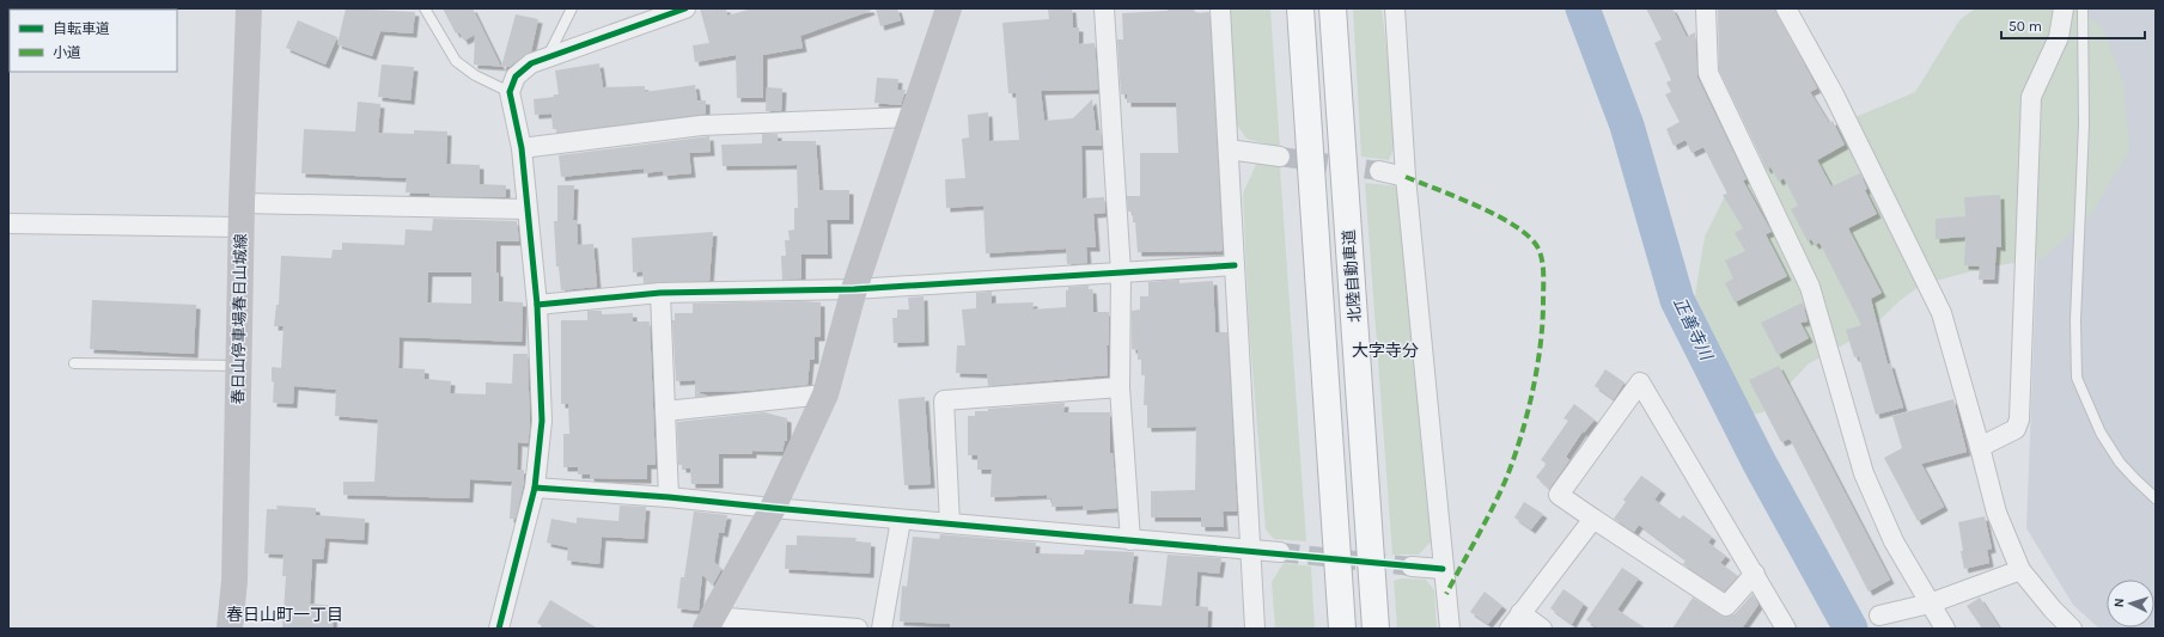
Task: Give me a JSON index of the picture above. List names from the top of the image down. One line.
{"streets":{"highway":["北陸自動車道"],"street":["春日山停車場春日山城線"]},"districts":["大字寺分","春日山町一丁目"],"water":["正善寺川"],"legend":["自転車道","小道"],"scale_bar":"50 m","north":"left"}
